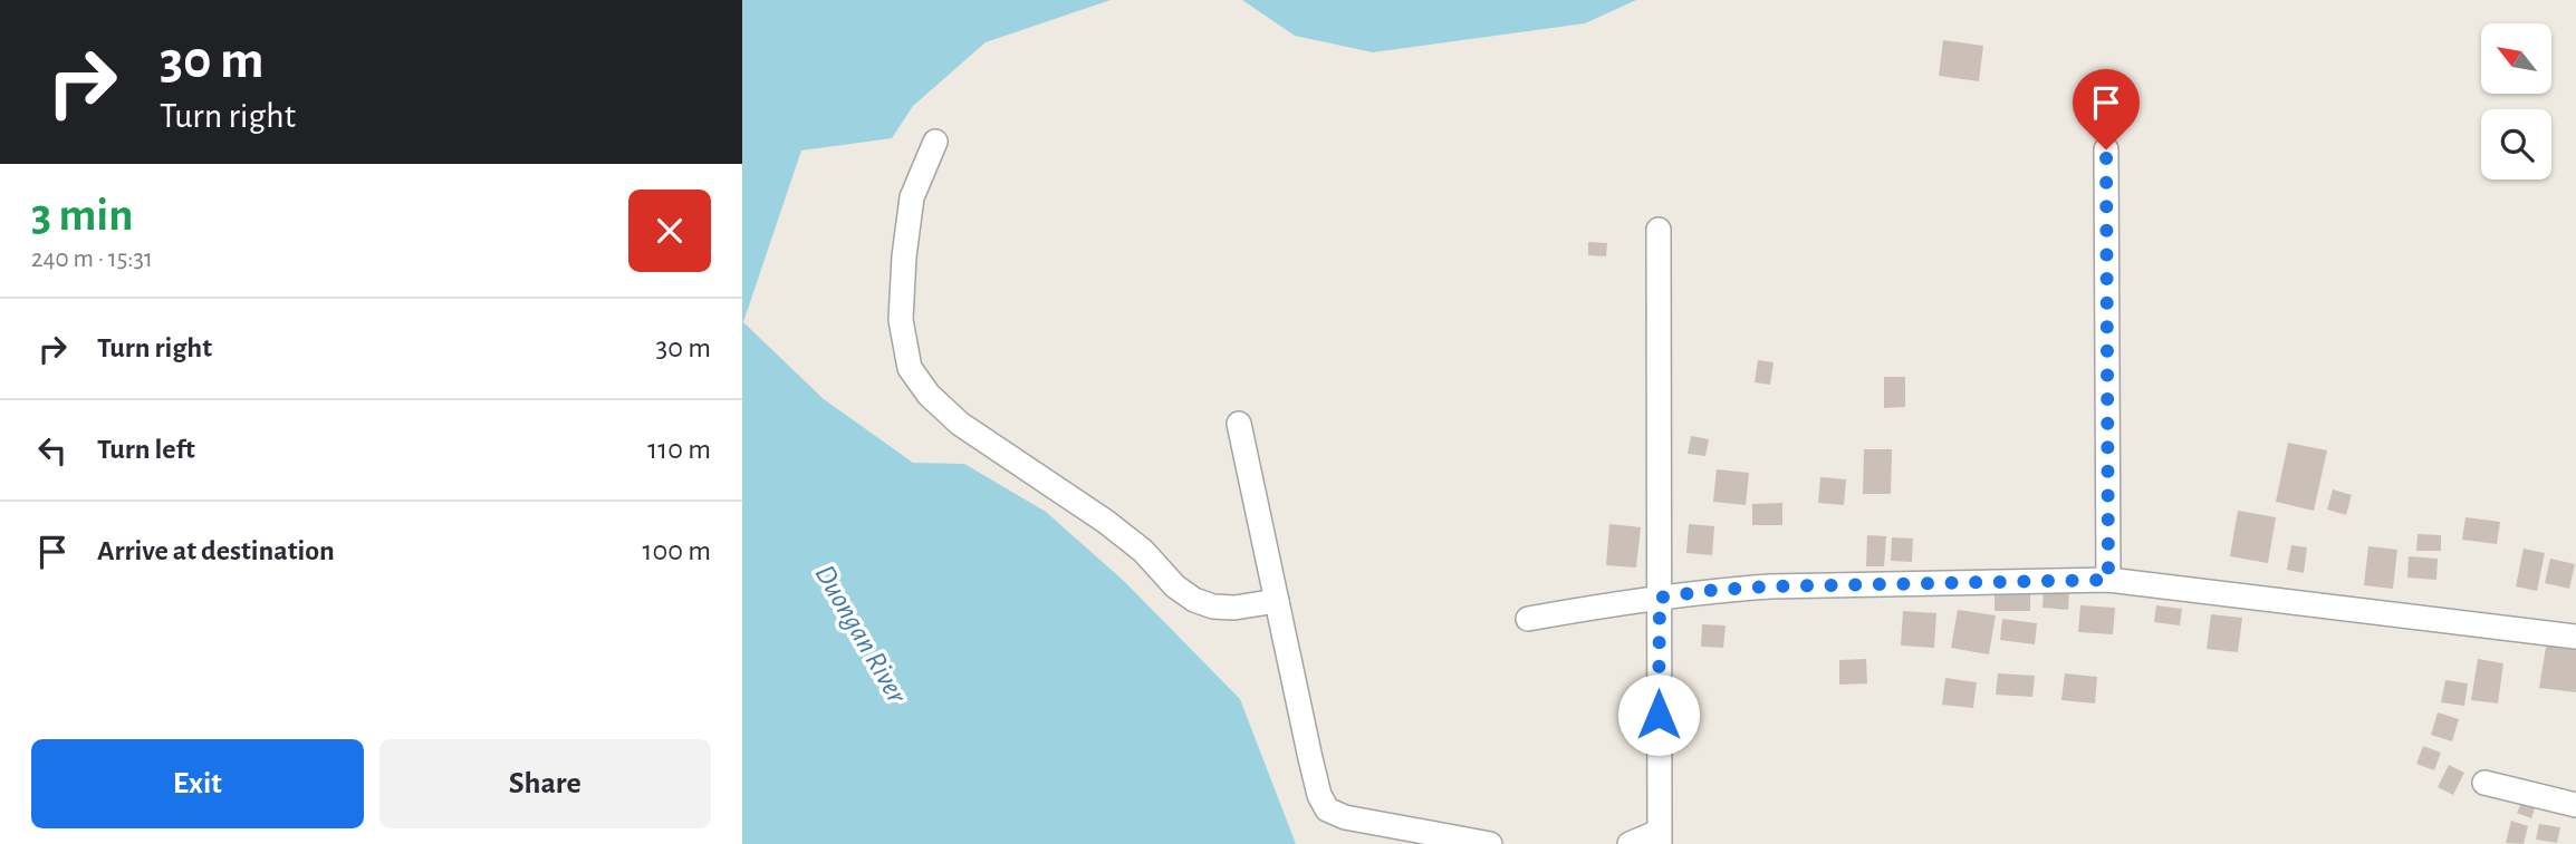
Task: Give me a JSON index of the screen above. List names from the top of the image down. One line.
{"water":["Duongan River"],"north":"top left","page":{"turn":["30 m","Turn right"],"heading":["3 min","240 m · 15:31"],"list":[{"name":"Turn right","value":"30 m"},{"name":"Turn left","value":"110 m"},{"name":"Arrive at destination","value":"100 m"}],"buttons":["Exit","Share"]}}
